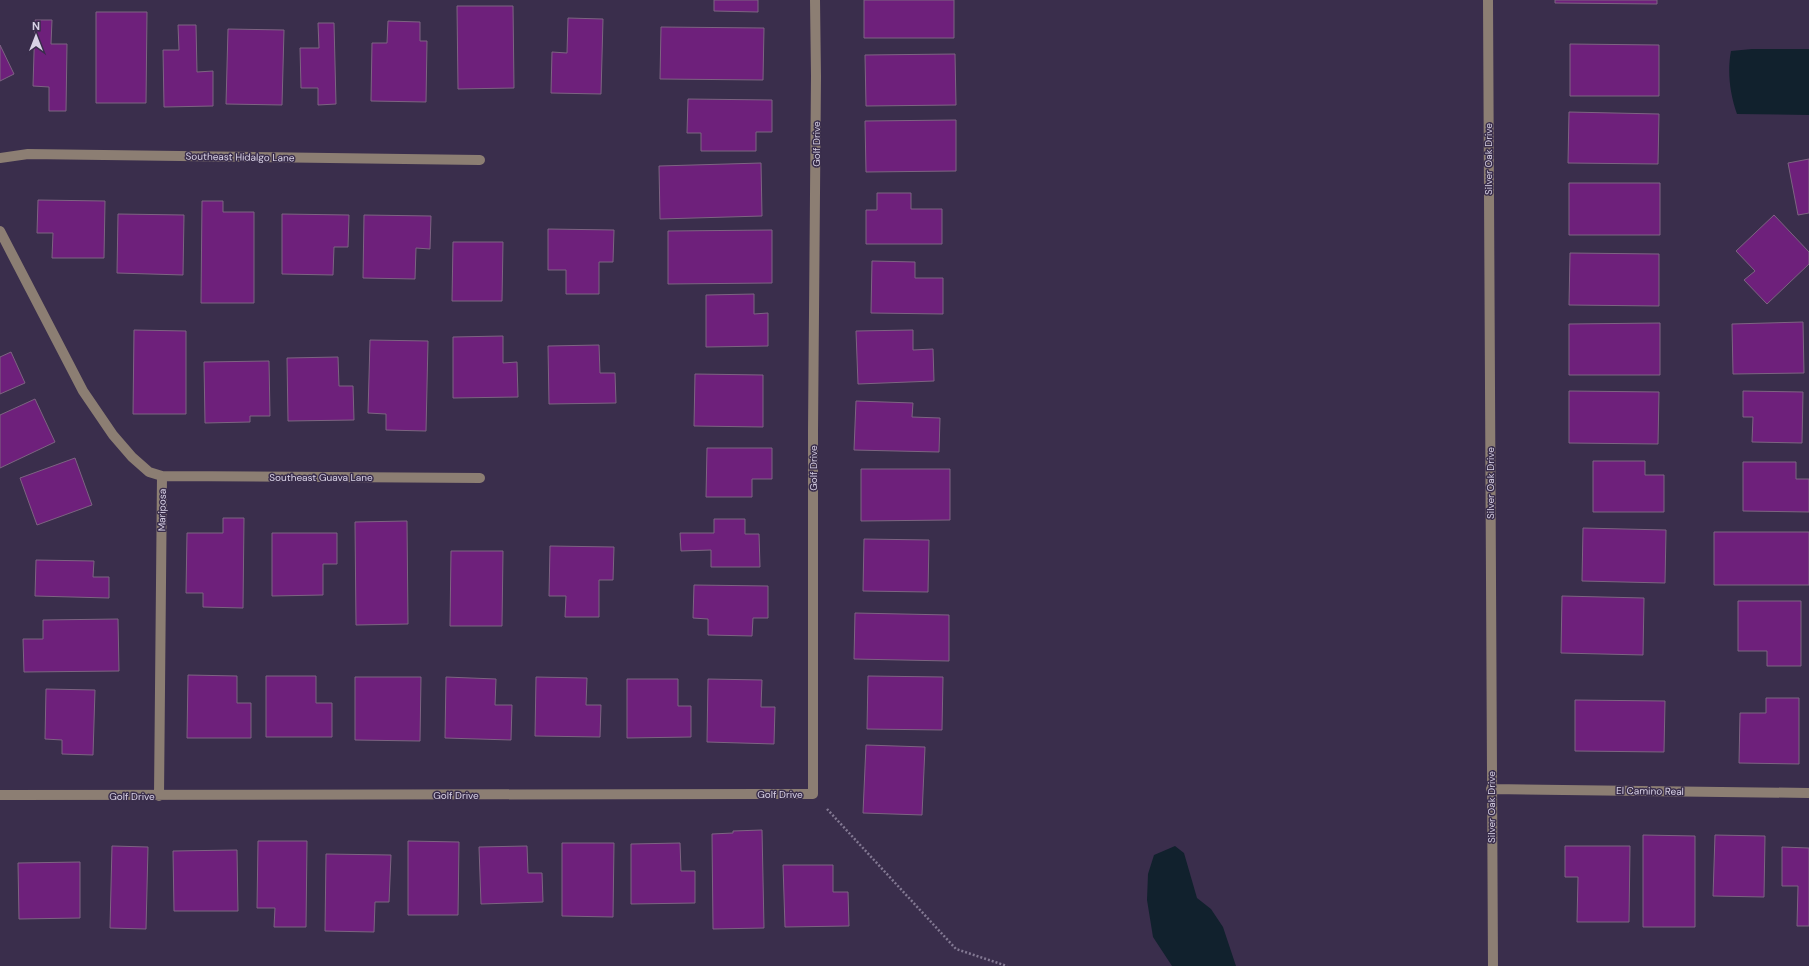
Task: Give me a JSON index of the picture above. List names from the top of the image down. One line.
{"streets":{"street":["Golf Drive","Southeast Hidalgo Lane","Silver Oak Drive","Southeast Guava Lane","Mariposa","El Camino Real"]},"crossings":[["Golf Drive","Mariposa"],["Silver Oak Drive","El Camino Real"],["Southeast Guava Lane","Mariposa"]],"north":"top"}
